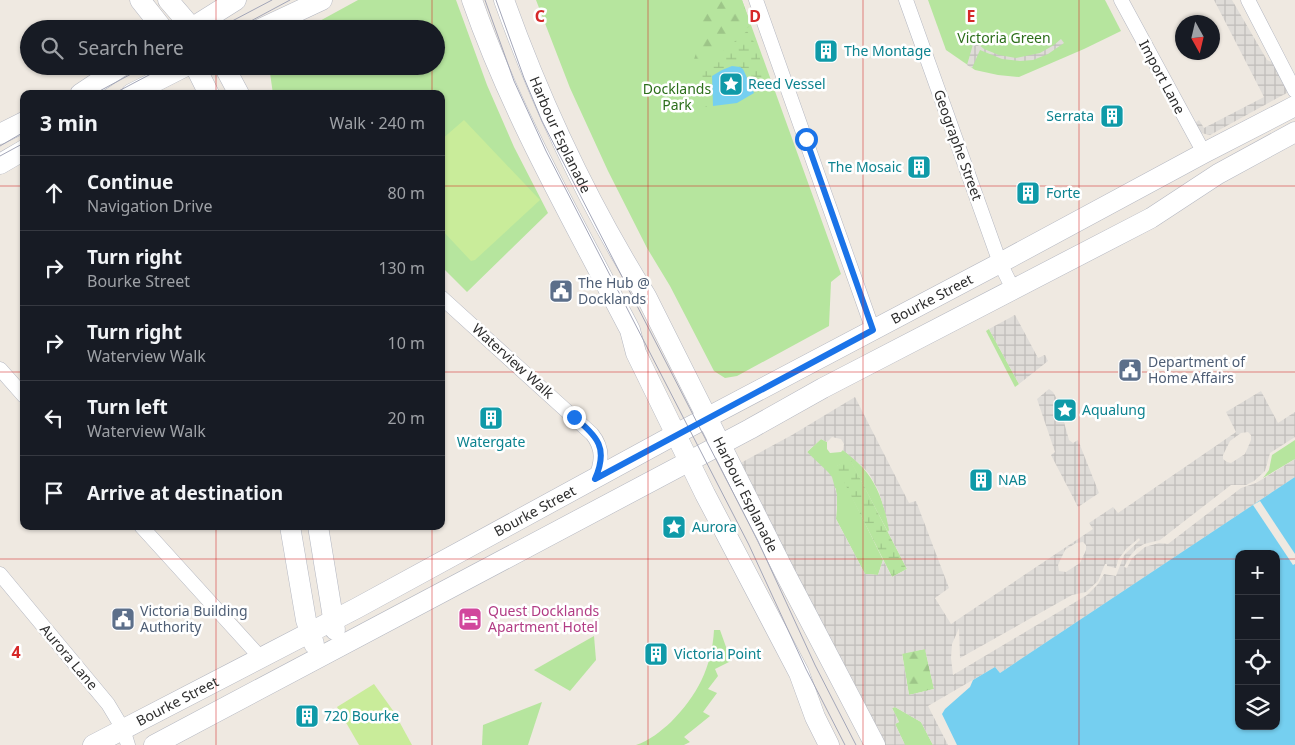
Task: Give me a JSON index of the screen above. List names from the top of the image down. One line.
{"streets":{"street":["Import Lane","Harbour Esplanade","Geographe Street","Bourke Street","Waterview Walk","Aurora Lane"]},"crossings":[["Import Lane","Bourke Street"],["Harbour Esplanade","Bourke Street"],["Geographe Street","Bourke Street"],["Bourke Street","Waterview Walk"],["Bourke Street","Aurora Lane"]],"parks":["Victoria Green","Docklands Park"],"places":{"building":["The Montage","Serrata","The Mosaic","Forte","Watergate","NAB","Victoria Point","720 Bourke"],"place":["Reed Vessel","Aqualung","Aurora"],"public building":["The Hub @ Docklands","Department of Home Affairs","Victoria Building Authority"],"hotel":["Quest Docklands Apartment Hotel"]},"north":"bottom","page":{"search":"Search here","heading":["3 min","Walk · 240 m"],"list":[["Continue","Navigation Drive","80 m"],["Turn right","Bourke Street","130 m"],["Turn right","Waterview Walk","10 m"],["Turn left","Waterview Walk","20 m"],"Arrive at destination"],"map_buttons":["+","−"]},"grid":{"columns":["C","D","E"],"rows":["4"]}}
